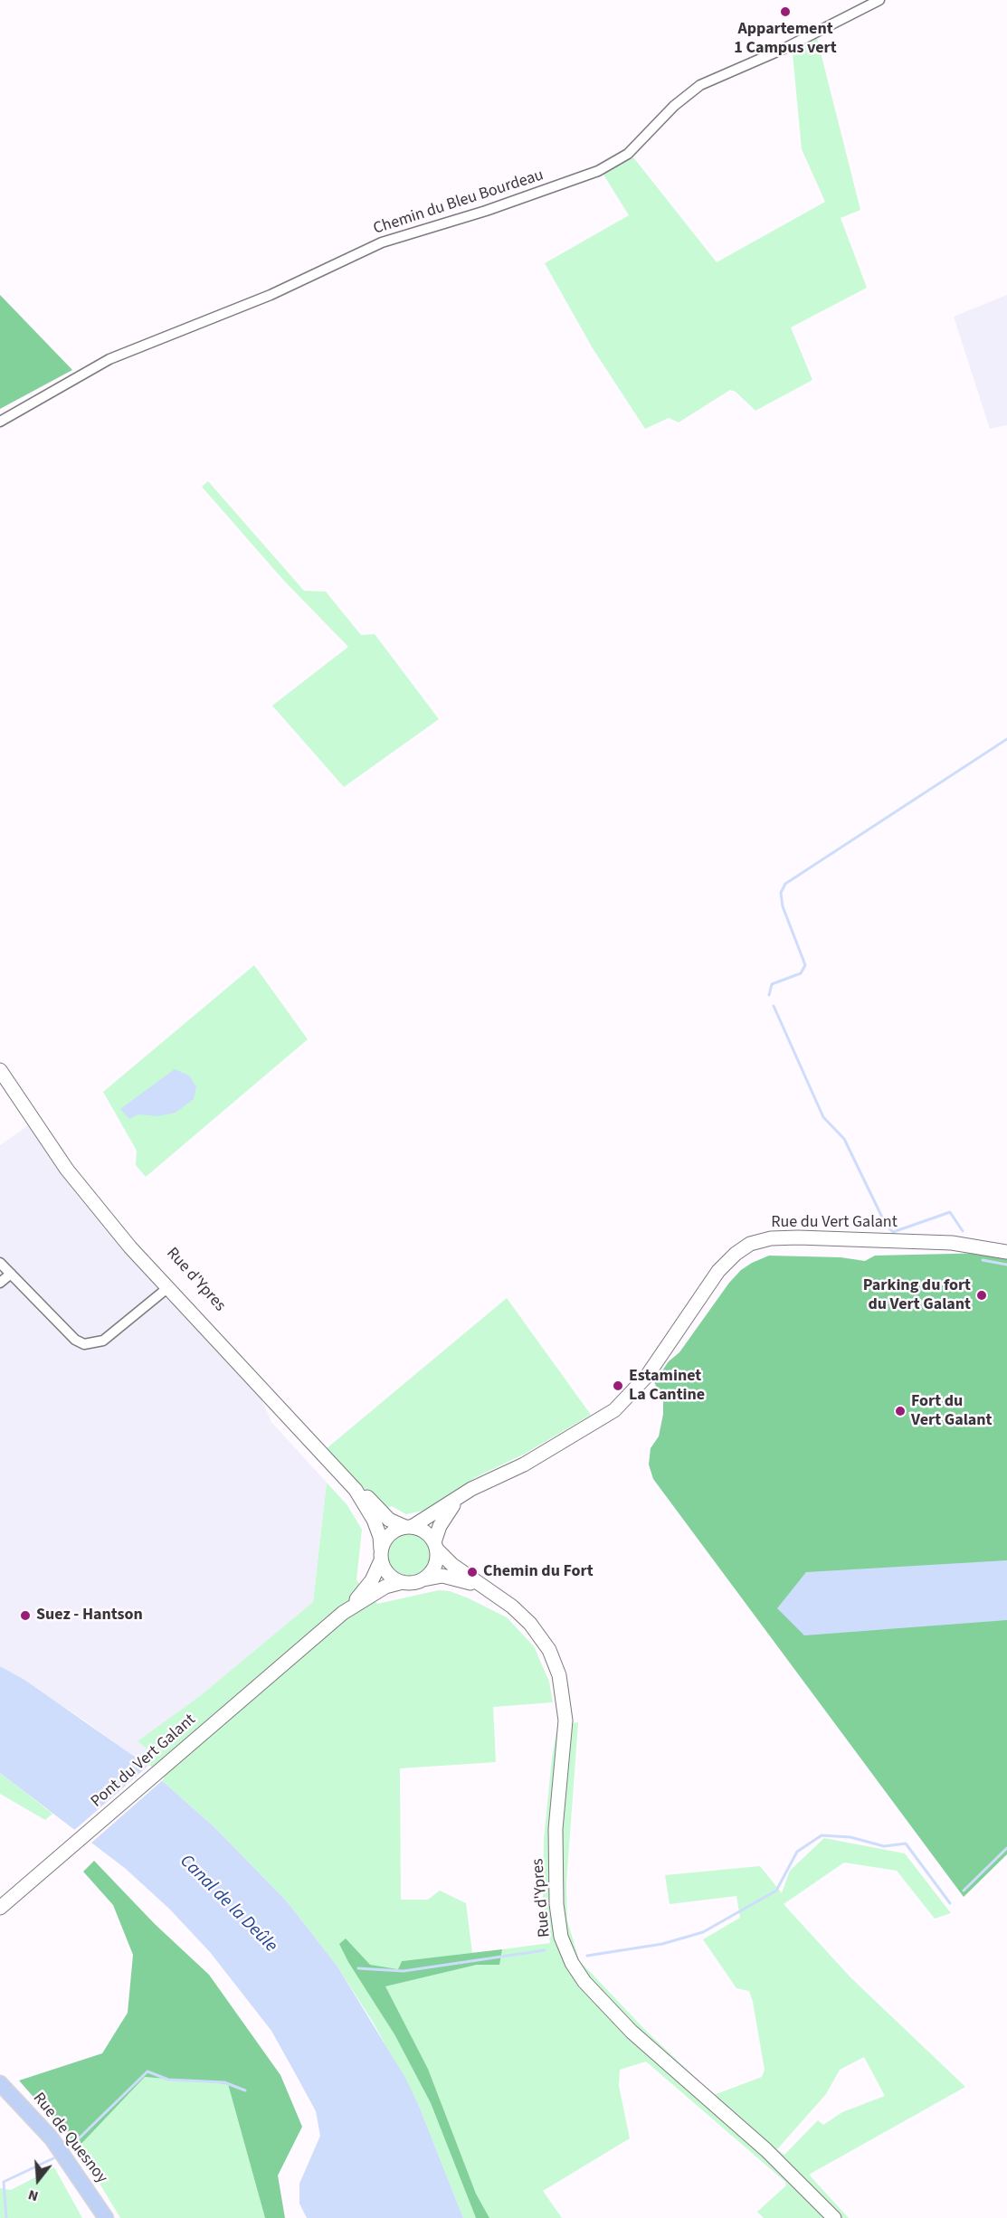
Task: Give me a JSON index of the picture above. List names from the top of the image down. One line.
{"streets":{"main road":["Rue du Vert Galant","Rue d'Ypres","Pont du Vert Galant","Rue de Quesnoy"],"street":["Chemin du Bleu Bourdeau"]},"crossings":[["Rue du Vert Galant","Rue d'Ypres"]],"water":["Canal de la Deûle"],"places":["Appartement 1 Campus vert","Parking du fort du Vert Galant","Estaminet La Cantine","Fort du Vert Galant","Chemin du Fort","Suez - Hantson"],"north":"bottom"}
